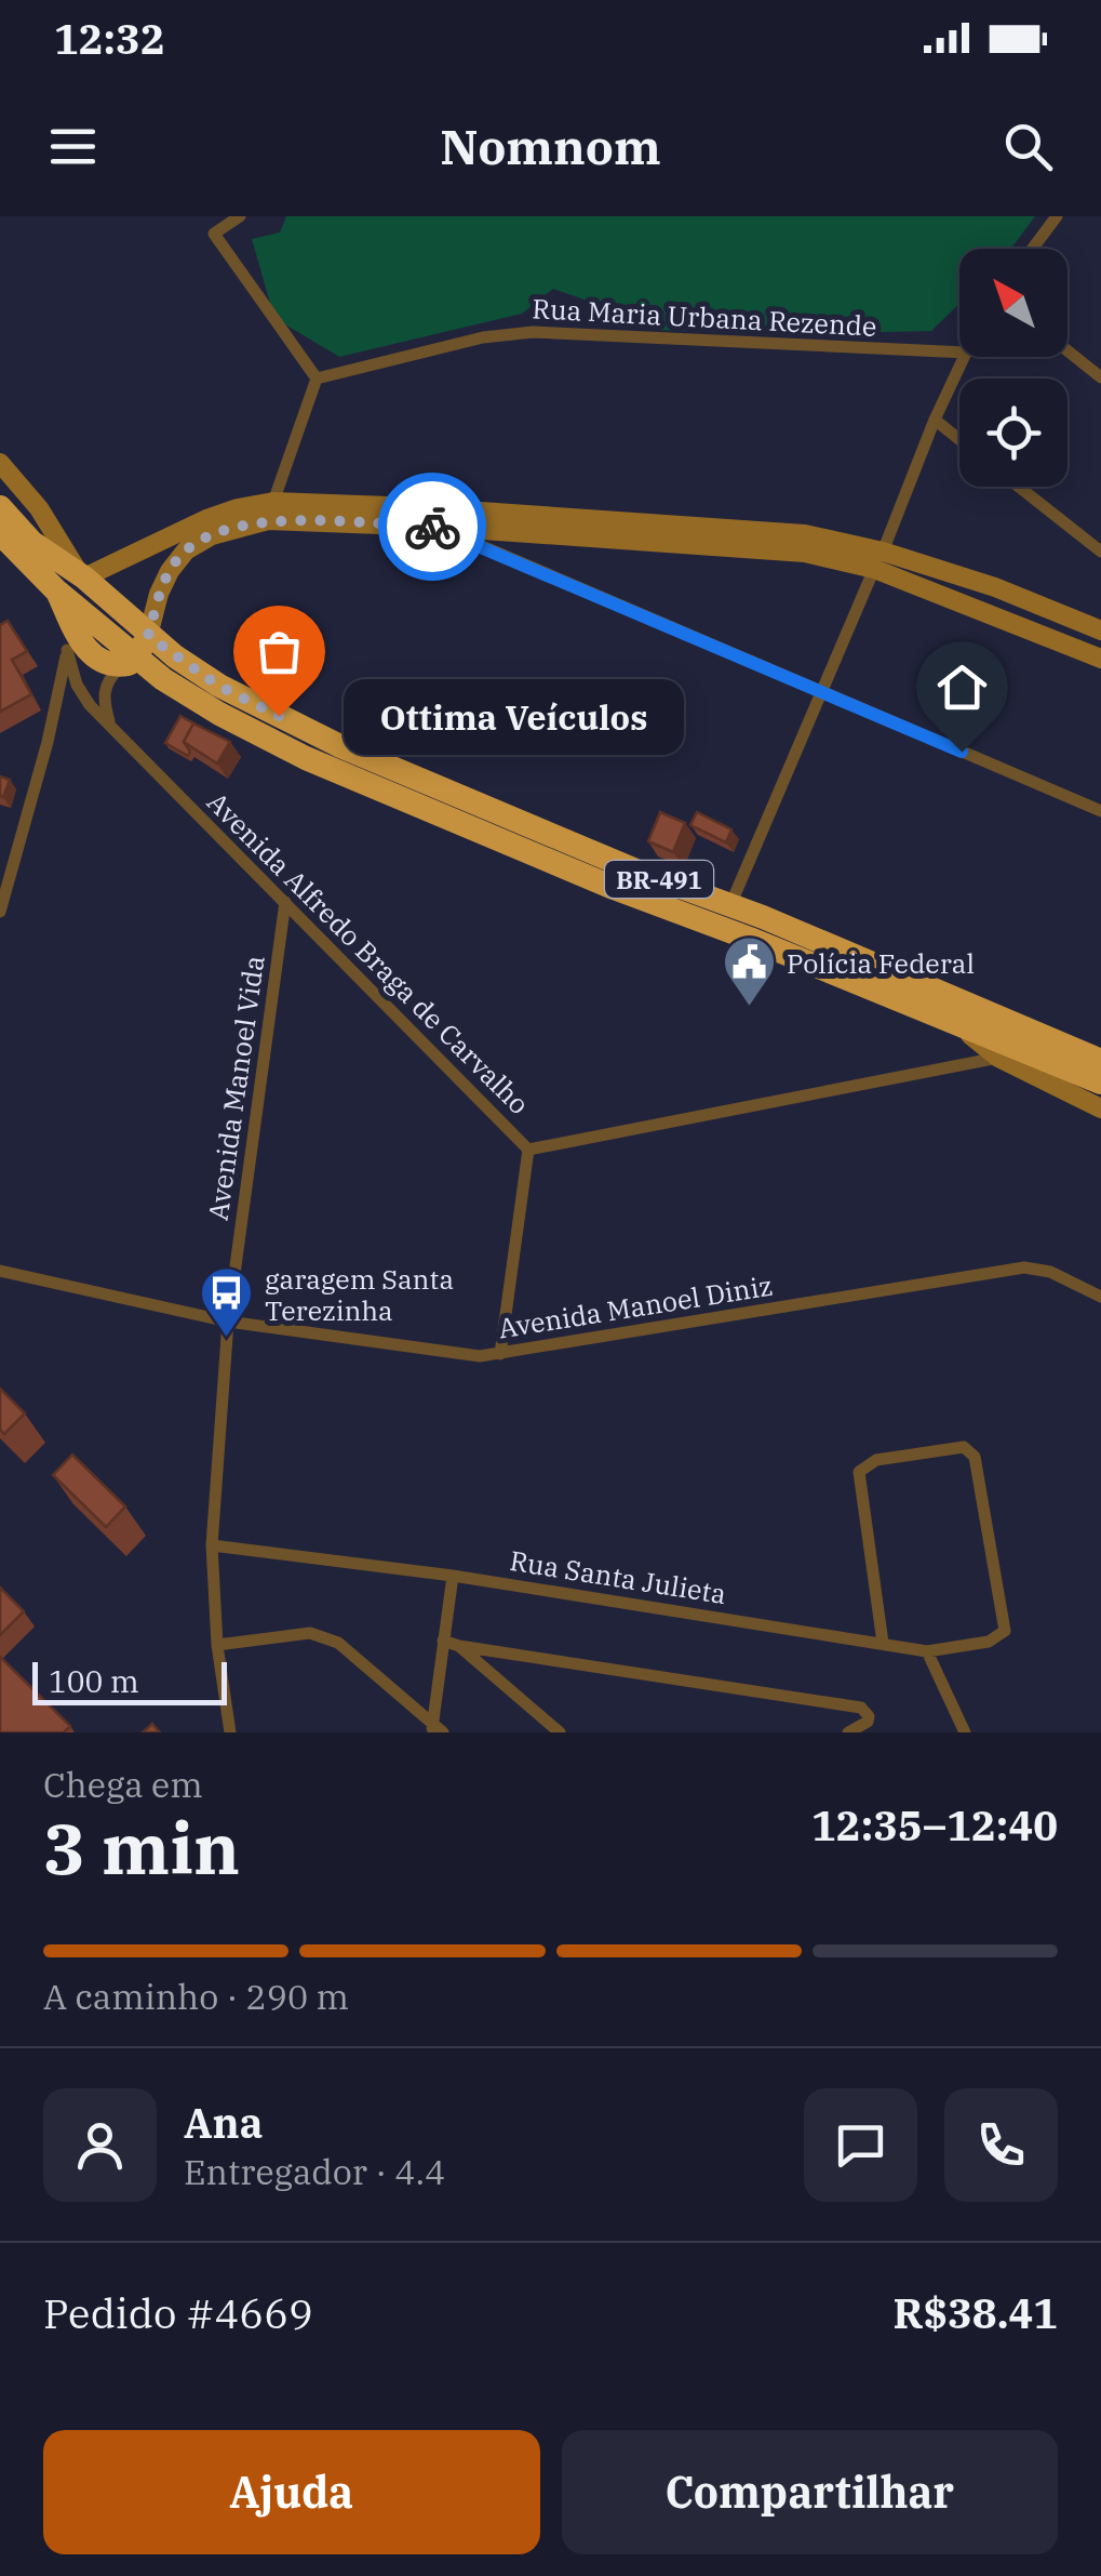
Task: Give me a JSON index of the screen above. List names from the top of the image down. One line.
{"streets":{"highway":["BR-491"],"street":["Rua Maria Urbana Rezende","Avenida Alfredo Braga de Carvalho","Avenida Manoel Vida","Avenida Manoel Diniz","Rua Santa Julieta"]},"crossings":[["Avenida Alfredo Braga de Carvalho","Avenida Manoel Vida"],["Avenida Manoel Vida","Avenida Manoel Diniz"],["Avenida Manoel Vida","Rua Santa Julieta"]],"places":{"other":["Ottima Veículos"],"public building":["Polícia Federal"],"bus stop":["garagem Santa Terezinha"]},"scale_bar":"100 m","north":"top left","page":{"status":"12:32","header":"Nomnom","bubble":"Ottima Veículos","scale":"100 m","heading":["3 min","Chega em","12:35–12:40"],"panel":["Ana","Entregador · 4.4","Pedido #4669","R$38.41"],"bar":"A caminho · 290 m","buttons":["Ajuda","Compartilhar"]}}
